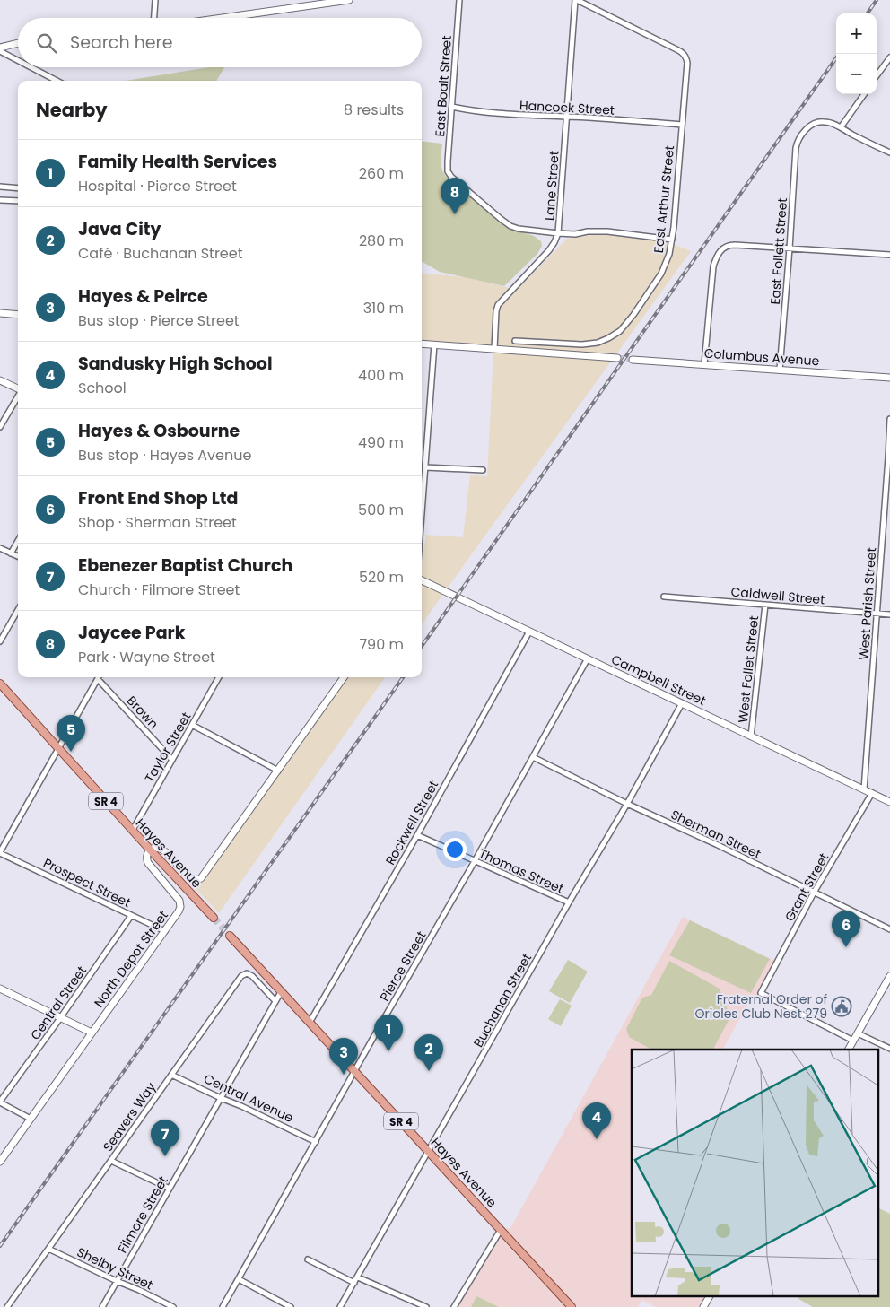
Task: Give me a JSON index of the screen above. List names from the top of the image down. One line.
{"streets":{"main road":["SR 4","Hayes Avenue"],"street":["East Boalt Street","Hancock Street","Lane Street","East Arthur Street","East Follett Street","Columbus Avenue","Caldwell Street","West Parish Street","West Follet Street","Campbell Street","Brown","Taylor Street","Rockwell Street","Sherman Street","Thomas Street","Prospect Street","Grant Street","North Depot Street","Pierce Street","Buchanan Street","Central Street","Central Avenue","Seavers Way","Filmore Street","Shelby Street"]},"crossings":[["East Boalt Street","Hancock Street"],["East Boalt Street","Lane Street"],["Hancock Street","Lane Street"],["Hancock Street","East Arthur Street"],["Lane Street","East Arthur Street"],["East Follett Street","Columbus Avenue"],["Caldwell Street","West Parish Street"],["Caldwell Street","West Follet Street"],["West Parish Street","Campbell Street"],["West Follet Street","Campbell Street"],["Campbell Street","Rockwell Street"],["Campbell Street","Grant Street"],["Campbell Street","Pierce Street"],["Campbell Street","Buchanan Street"],["Brown","Taylor Street"],["Taylor Street","Hayes Avenue"],["Rockwell Street","Hayes Avenue"],["Rockwell Street","Thomas Street"],["Sherman Street","Grant Street"],["Sherman Street","Pierce Street"],["Sherman Street","Buchanan Street"],["Hayes Avenue","North Depot Street"],["Hayes Avenue","Pierce Street"],["Hayes Avenue","Buchanan Street"],["Hayes Avenue","Filmore Street"],["Thomas Street","Pierce Street"],["Thomas Street","Buchanan Street"],["Prospect Street","North Depot Street"],["Prospect Street","Central Street"],["Pierce Street","Central Avenue"],["Central Avenue","Seavers Way"],["Central Avenue","Filmore Street"],["Seavers Way","Filmore Street"],["Seavers Way","Shelby Street"],["Filmore Street","Shelby Street"]],"places":{"public building":["Fraternal Order of Orioles Club Nest 279"]},"page":{"map_buttons":["+","−"],"search":"Search here","heading":["Nearby","8 results"],"list":[{"mark":"1","name":"Family Health Services","note":"Hospital · Pierce Street","value":"260 m"},{"mark":"2","name":"Java City","note":"Café · Buchanan Street","value":"280 m"},{"mark":"3","name":"Hayes & Peirce","note":"Bus stop · Pierce Street","value":"310 m"},{"mark":"4","name":"Sandusky High School","note":"School","value":"400 m"},{"mark":"5","name":"Hayes & Osbourne","note":"Bus stop · Hayes Avenue","value":"490 m"},{"mark":"6","name":"Front End Shop Ltd","note":"Shop · Sherman Street","value":"500 m"},{"mark":"7","name":"Ebenezer Baptist Church","note":"Church · Filmore Street","value":"520 m"},{"mark":"8","name":"Jaycee Park","note":"Park · Wayne Street","value":"790 m"}],"pins":["8","5","6","1","2","3","4","7"]}}
